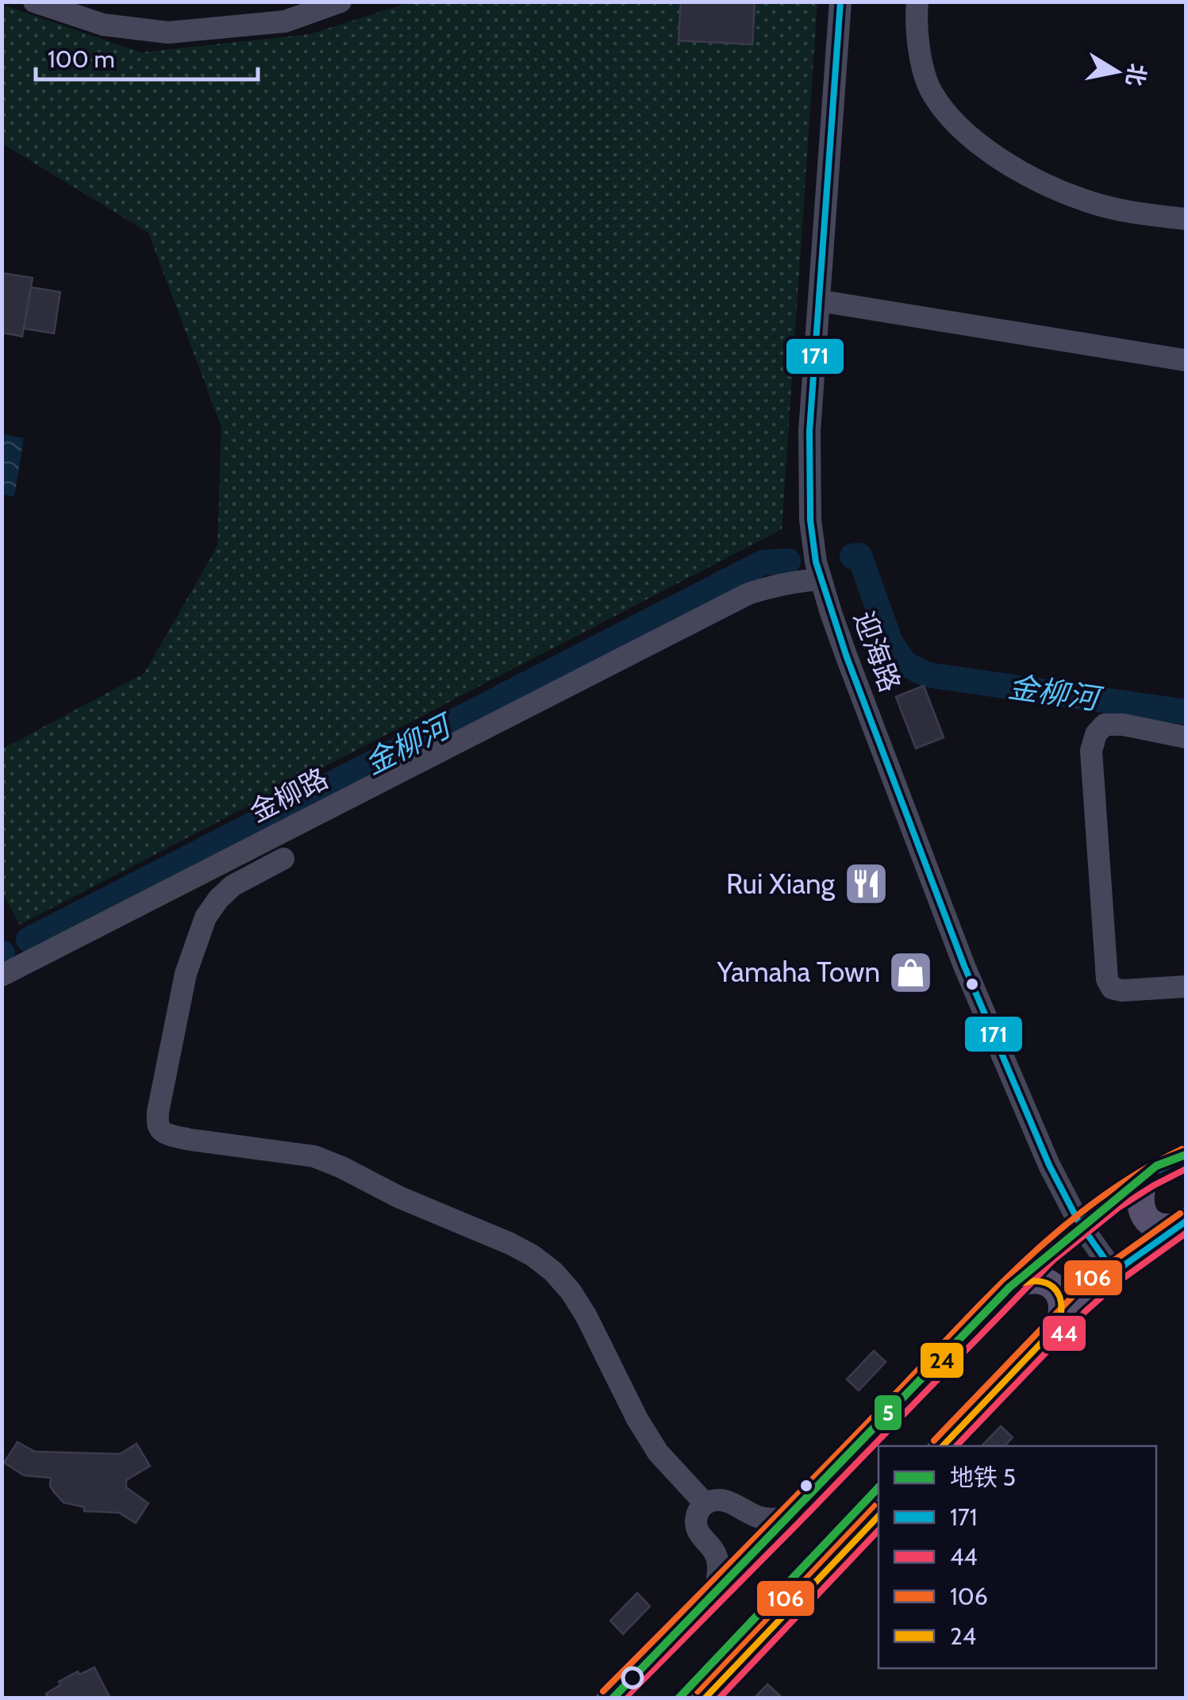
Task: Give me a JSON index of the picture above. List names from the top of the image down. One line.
{"streets":{"street":["迎海路","金柳路"]},"crossings":[["迎海路","金柳路"]],"water":["金柳河"],"places":{"restaurant":["Rui Xiang"],"shop":["Yamaha Town"]},"lines":["transit line 171","transit line 106","metro line 5","transit line 44","transit line 24"],"legend":["地铁 5","171","44","106","24"],"scale_bar":"100 m","north":"right"}
